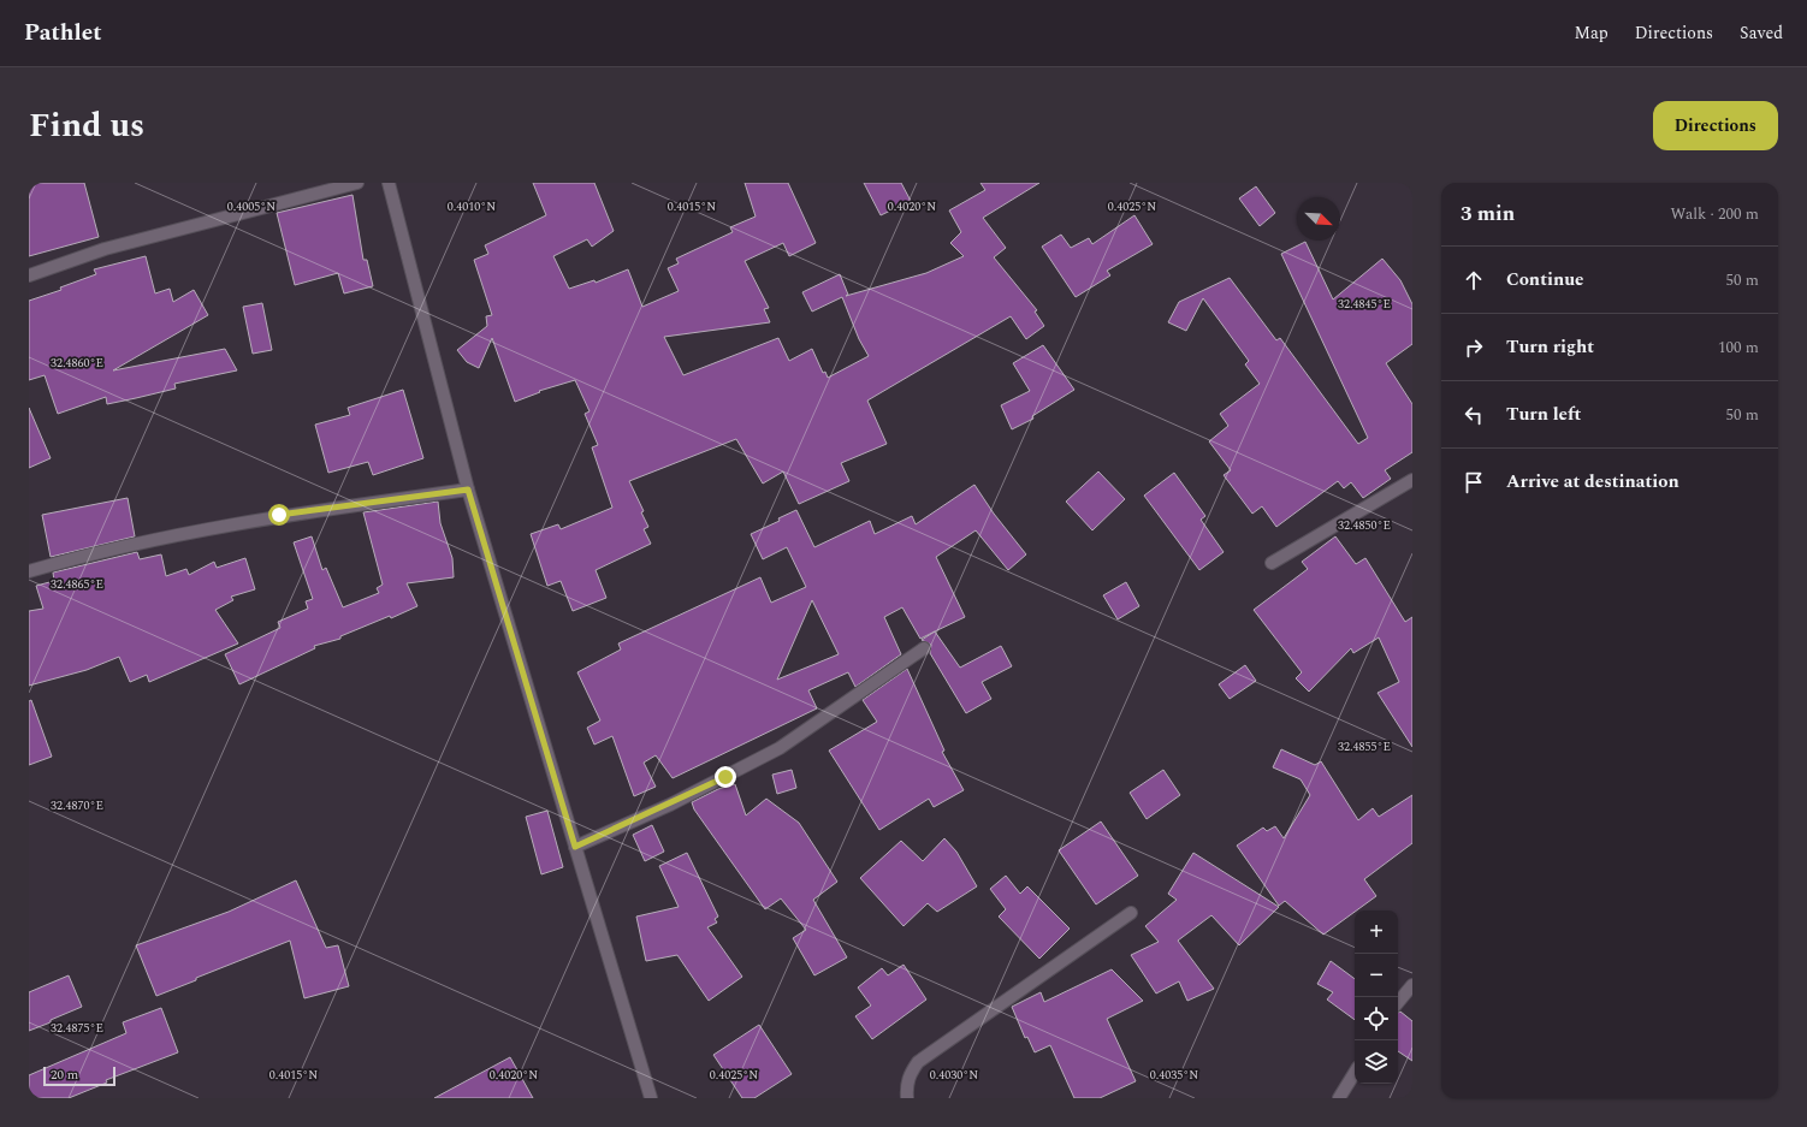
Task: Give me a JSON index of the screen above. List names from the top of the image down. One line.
{"scale_bar":"20 m","north":"bottom right","page":{"header":"Pathlet","nav":["Map","Directions","Saved"],"title":"Find us","buttons":"Directions","heading":["3 min","Walk · 200 m"],"list":[["Continue","50 m"],["Turn right","100 m"],["Turn left","50 m"],"Arrive at destination"],"map_buttons":["+","−"],"scale":"20 m"},"coordinates":["0.4005°N","0.4010°N","0.4015°N","0.4020°N","0.4025°N","32.4845°E","32.4860°E","32.4850°E","32.4865°E","32.4855°E","32.4870°E","32.4875°E","0.4030°N","0.4035°N"]}
